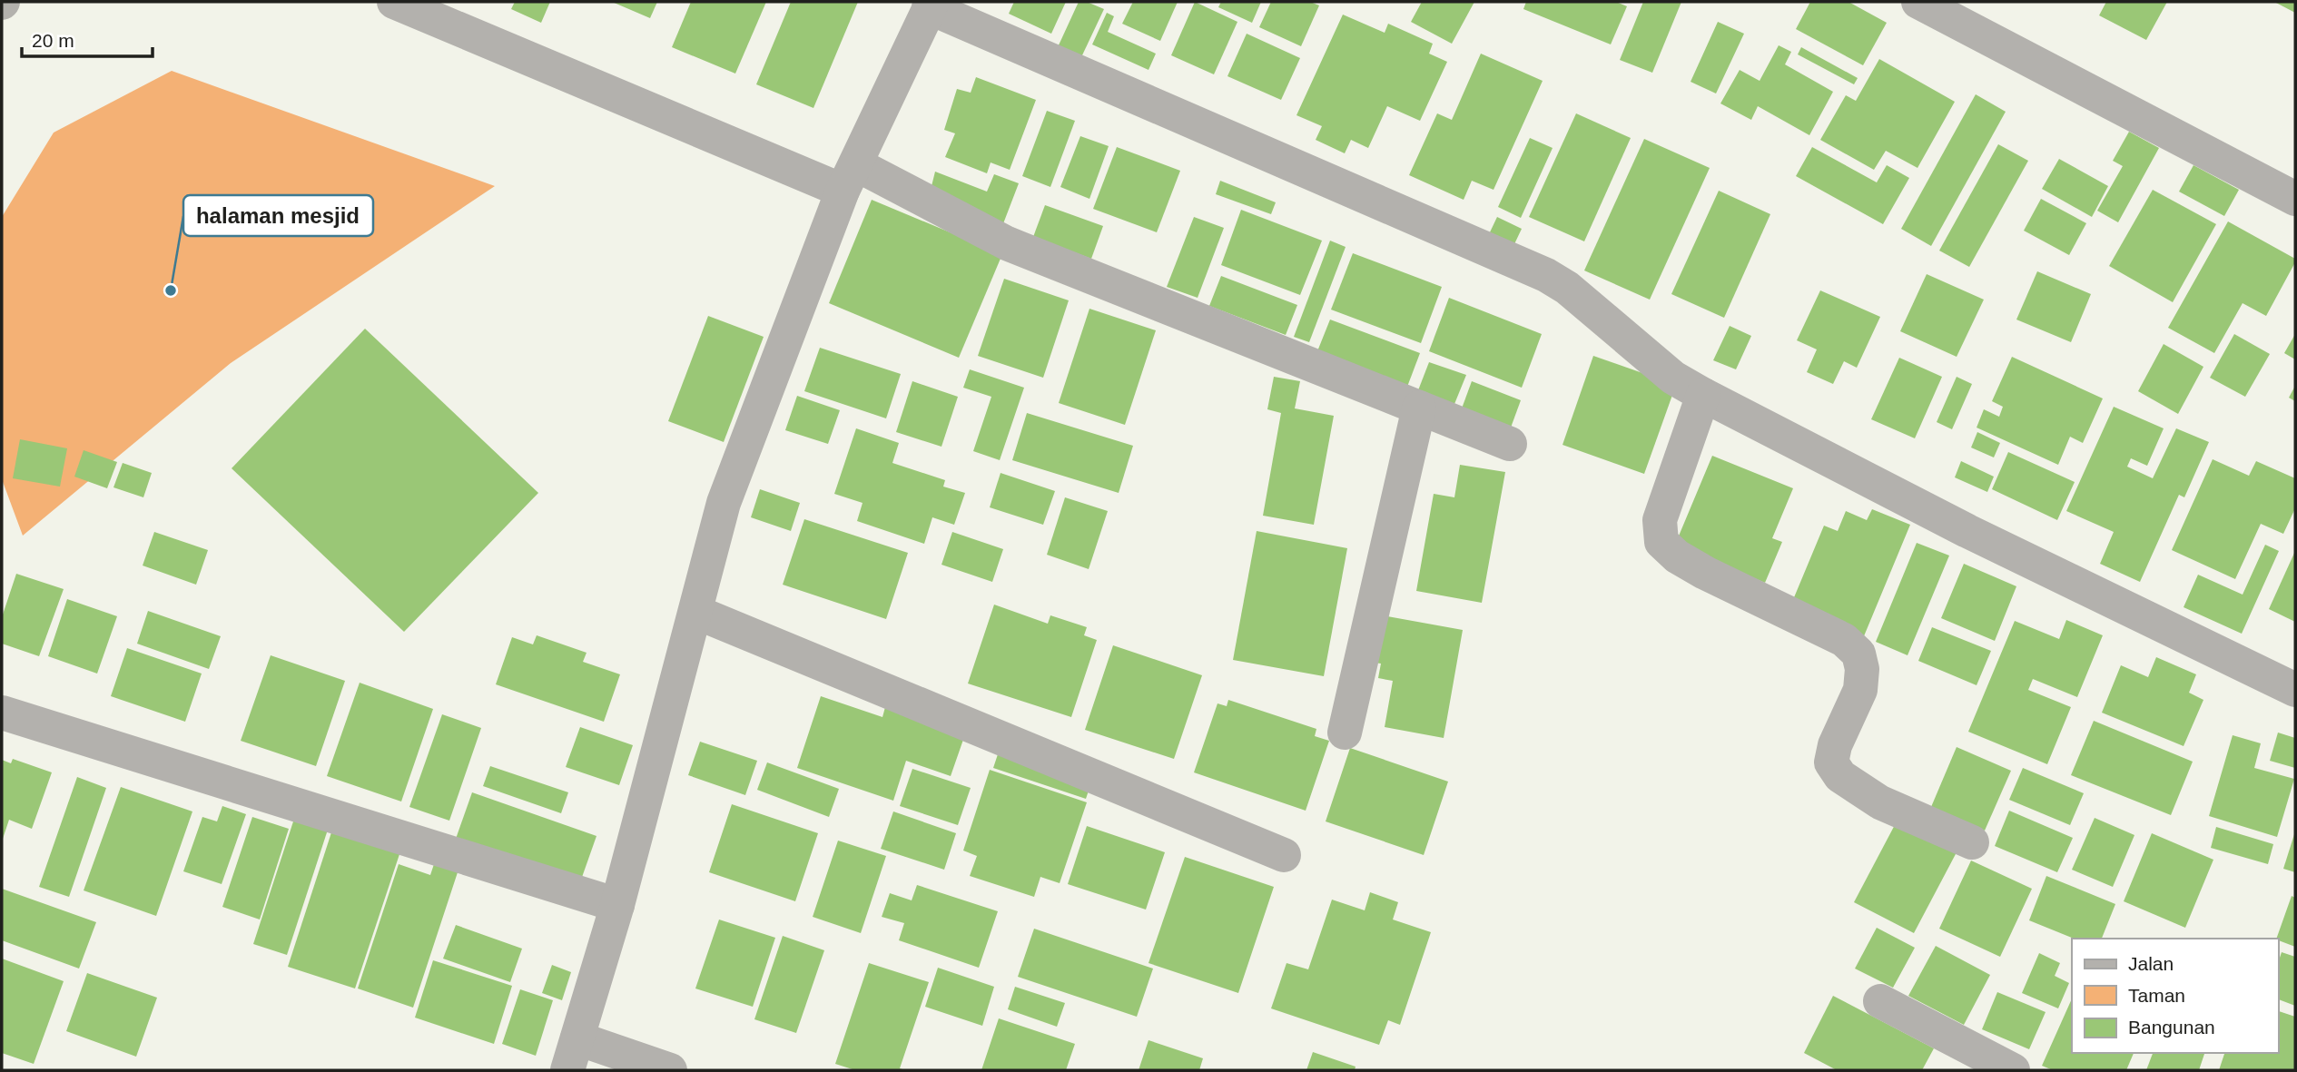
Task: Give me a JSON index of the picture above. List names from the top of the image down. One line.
{"places":["halaman mesjid"],"legend":["Jalan","Taman","Bangunan"],"scale_bar":"20 m"}
